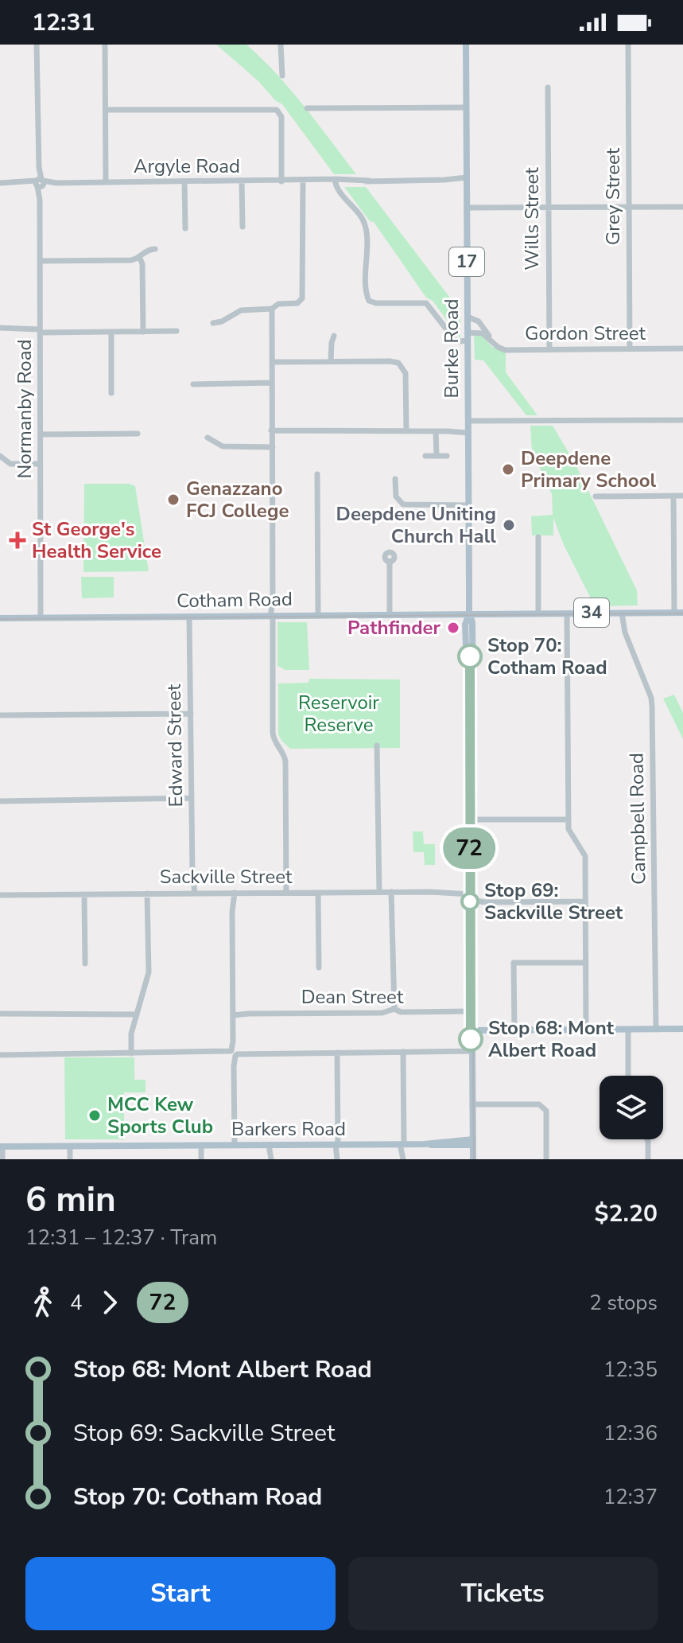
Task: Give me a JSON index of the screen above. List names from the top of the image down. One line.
{"streets":{"main road":["17","Burke Road","Cotham Road","34","Barkers Road"],"street":["Argyle Road","Grey Street","Wills Street","Gordon Street","Normanby Road","Edward Street","Campbell Road","Sackville Street","Dean Street"]},"crossings":[["Argyle Road","Gordon Street"],["Argyle Road","Burke Road"],["Argyle Road","Normanby Road"],["Grey Street","Gordon Street"],["Wills Street","Gordon Street"],["Gordon Street","Burke Road"],["Burke Road","Cotham Road"],["Burke Road","34"],["Burke Road","Sackville Street"],["Burke Road","Dean Street"],["Burke Road","Barkers Road"],["Normanby Road","Cotham Road"],["Cotham Road","34"],["Cotham Road","Edward Street"],["34","Campbell Road"],["Edward Street","Sackville Street"]],"parks":["Reservoir Reserve"],"places":{"other":["Deepdene Primary School","Genazzano FCJ College","Deepdene Uniting Church Hall","Pathfinder","Stop 70: Cotham Road","Stop 69: Sackville Street","Stop 68: Mont Albert Road","MCC Kew Sports Club"],"health":["St George's Health Service"]},"lines":["tram line 72"],"page":{"status":"12:31","on_map":"72","heading":["6 min","12:31 – 12:37 · Tram","$2.20"],"legs":["4","72","2 stops"],"list":[{"name":"Stop 68: Mont Albert Road","value":"12:35"},{"name":"Stop 69: Sackville Street","value":"12:36"},{"name":"Stop 70: Cotham Road","value":"12:37"}],"buttons":["Start","Tickets"]}}
